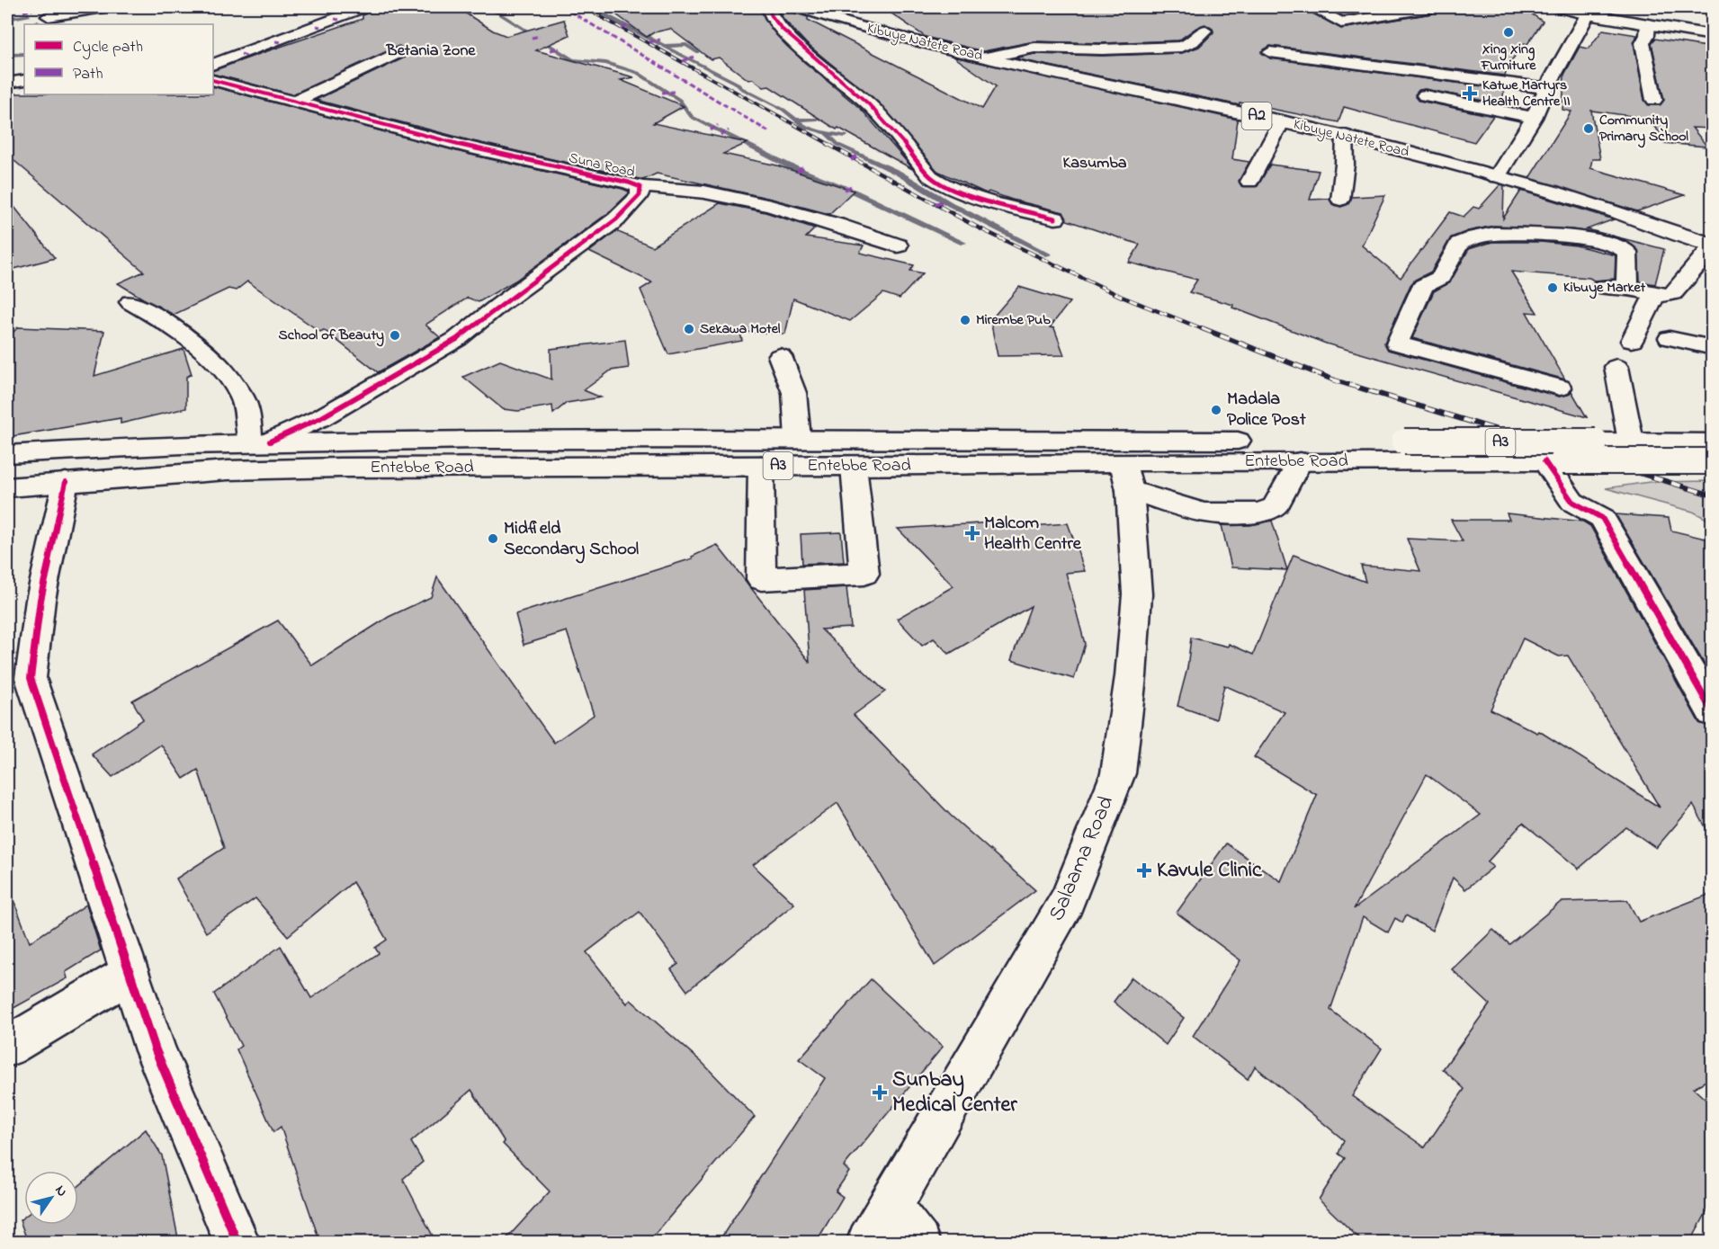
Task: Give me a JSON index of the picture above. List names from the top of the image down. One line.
{"streets":{"street":["Kibuye Natete Road","A2","Suna Road","A3","Entebbe Road","Salaama Road"]},"crossings":[["Suna Road","Entebbe Road"],["Entebbe Road","Salaama Road"]],"districts":["Betania Zone","Kasumba"],"places":{"other":["Xing Xing Furniture","Community Primary School","Kibuye Market","Mirembe Pub","Sekawa Motel","School of Beauty","Madala Police Post","Midfield Secondary School"],"health":["Katwe Martyrs Health Centre II","Malcom Health Centre","Kavule Clinic","Sunbay Medical Center"]},"legend":["Cycle path","Path"],"north":"top right"}
